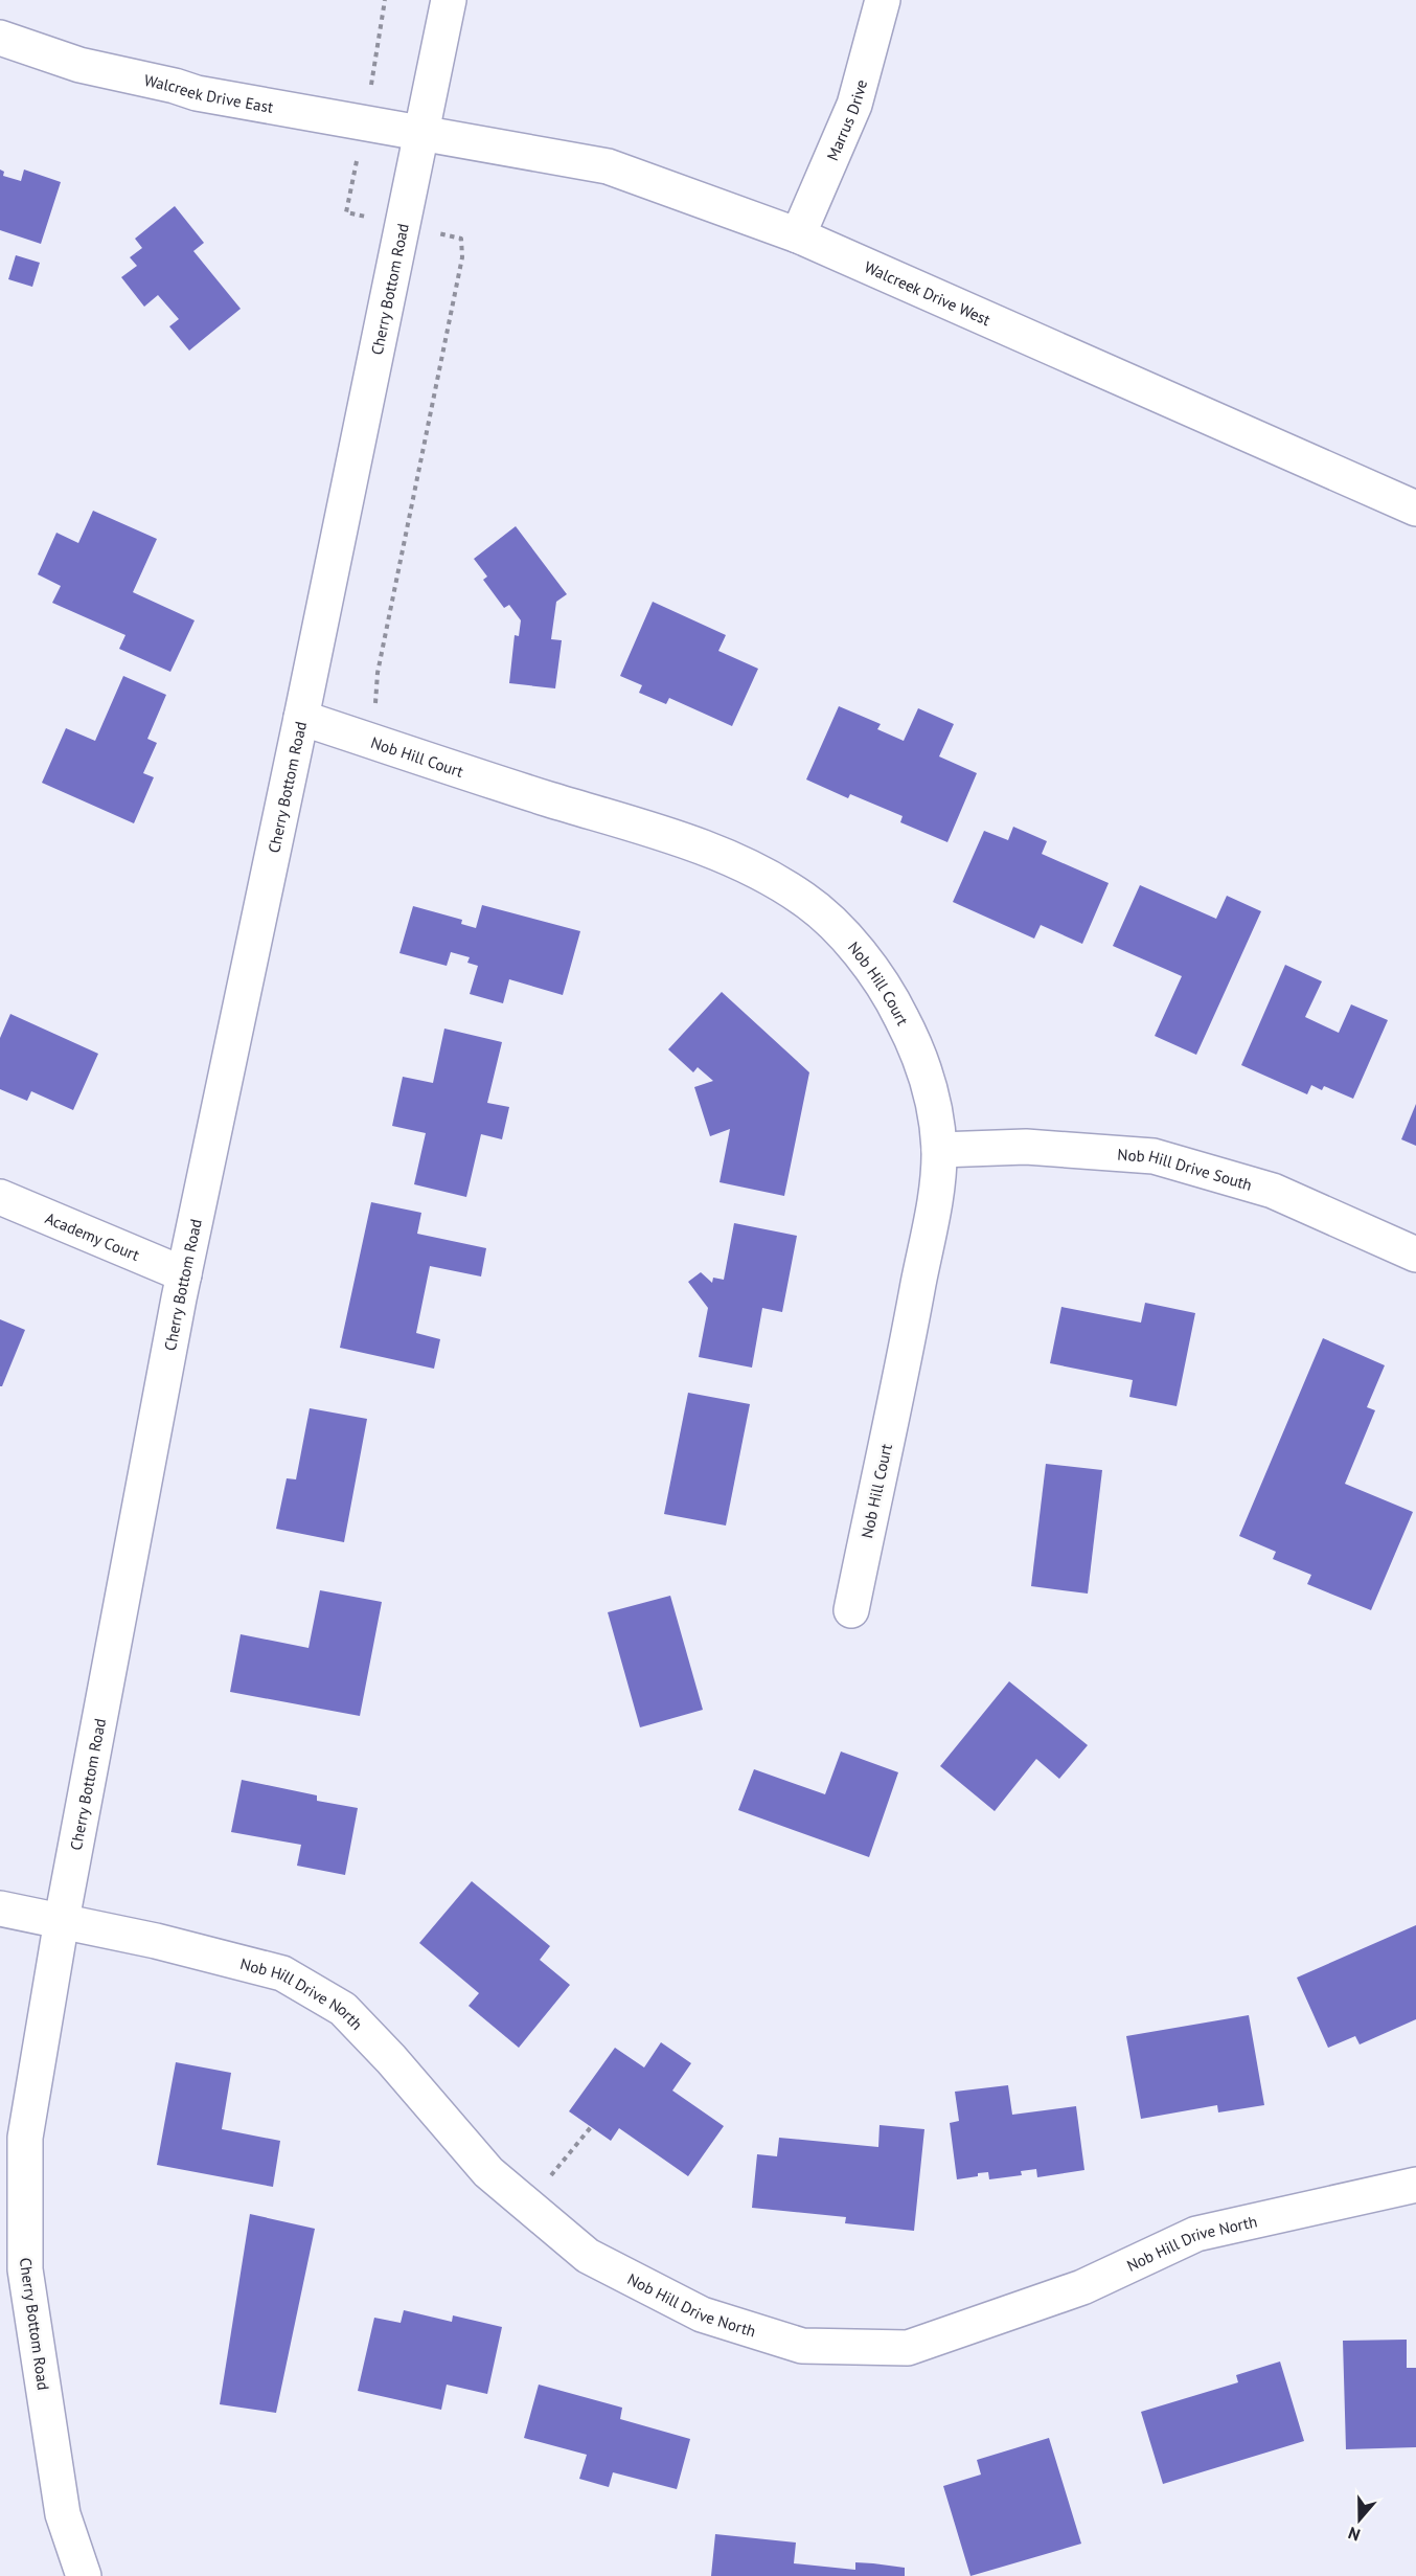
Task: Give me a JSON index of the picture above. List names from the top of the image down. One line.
{"streets":{"street":["Walcreek Drive East","Marrus Drive","Cherry Bottom Road","Walcreek Drive West","Nob Hill Court","Nob Hill Drive South","Academy Court","Nob Hill Drive North"]},"crossings":[["Walcreek Drive East","Cherry Bottom Road"],["Walcreek Drive East","Walcreek Drive West"],["Marrus Drive","Walcreek Drive West"],["Cherry Bottom Road","Walcreek Drive West"],["Cherry Bottom Road","Nob Hill Court"],["Cherry Bottom Road","Academy Court"],["Cherry Bottom Road","Nob Hill Drive North"],["Nob Hill Court","Nob Hill Drive South"]],"north":"bottom"}
